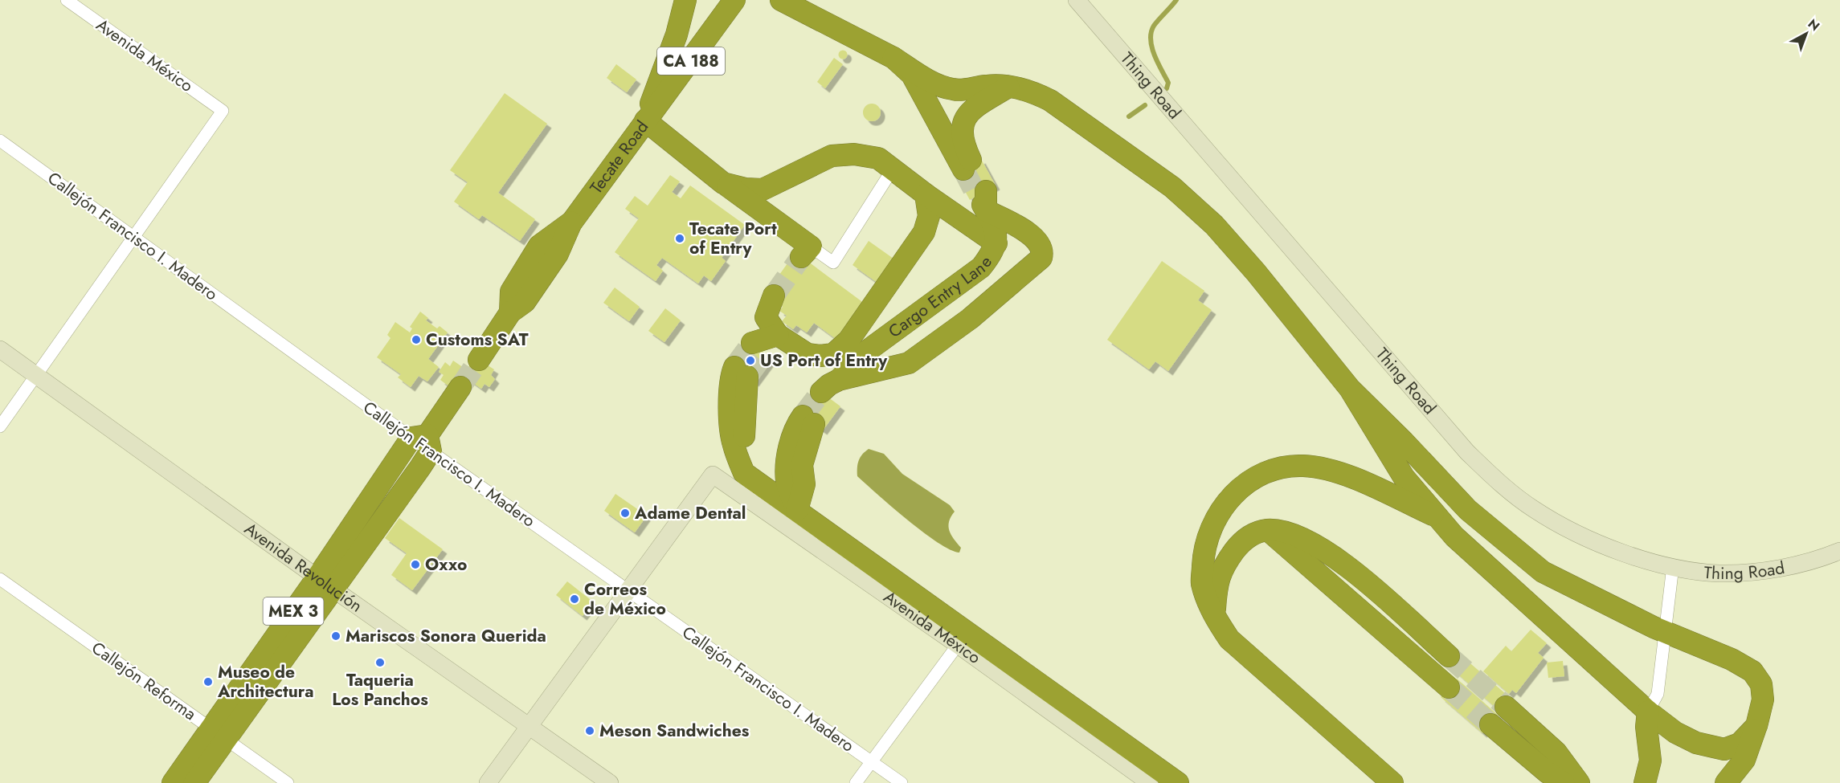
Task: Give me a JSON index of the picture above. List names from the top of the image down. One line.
{"streets":{"highway":["CA 188","Tecate Road","Cargo Entry Lane","MEX 3"],"street":["Avenida México","Thing Road","Callejón Francisco I. Madero","Avenida Revolución","Callejón Reforma"]},"crossings":[["Avenida México","Callejón Francisco I. Madero"],["CA 188","Tecate Road"],["Callejón Francisco I. Madero","MEX 3"],["Avenida Revolución","MEX 3"],["MEX 3","Callejón Reforma"]],"places":["Tecate Port of Entry","Customs SAT","US Port of Entry","Adame Dental","Oxxo","Correos de México","Mariscos Sonora Querida","Taqueria Los Panchos","Museo de Architectura","Meson Sandwiches"],"north":"top right"}
